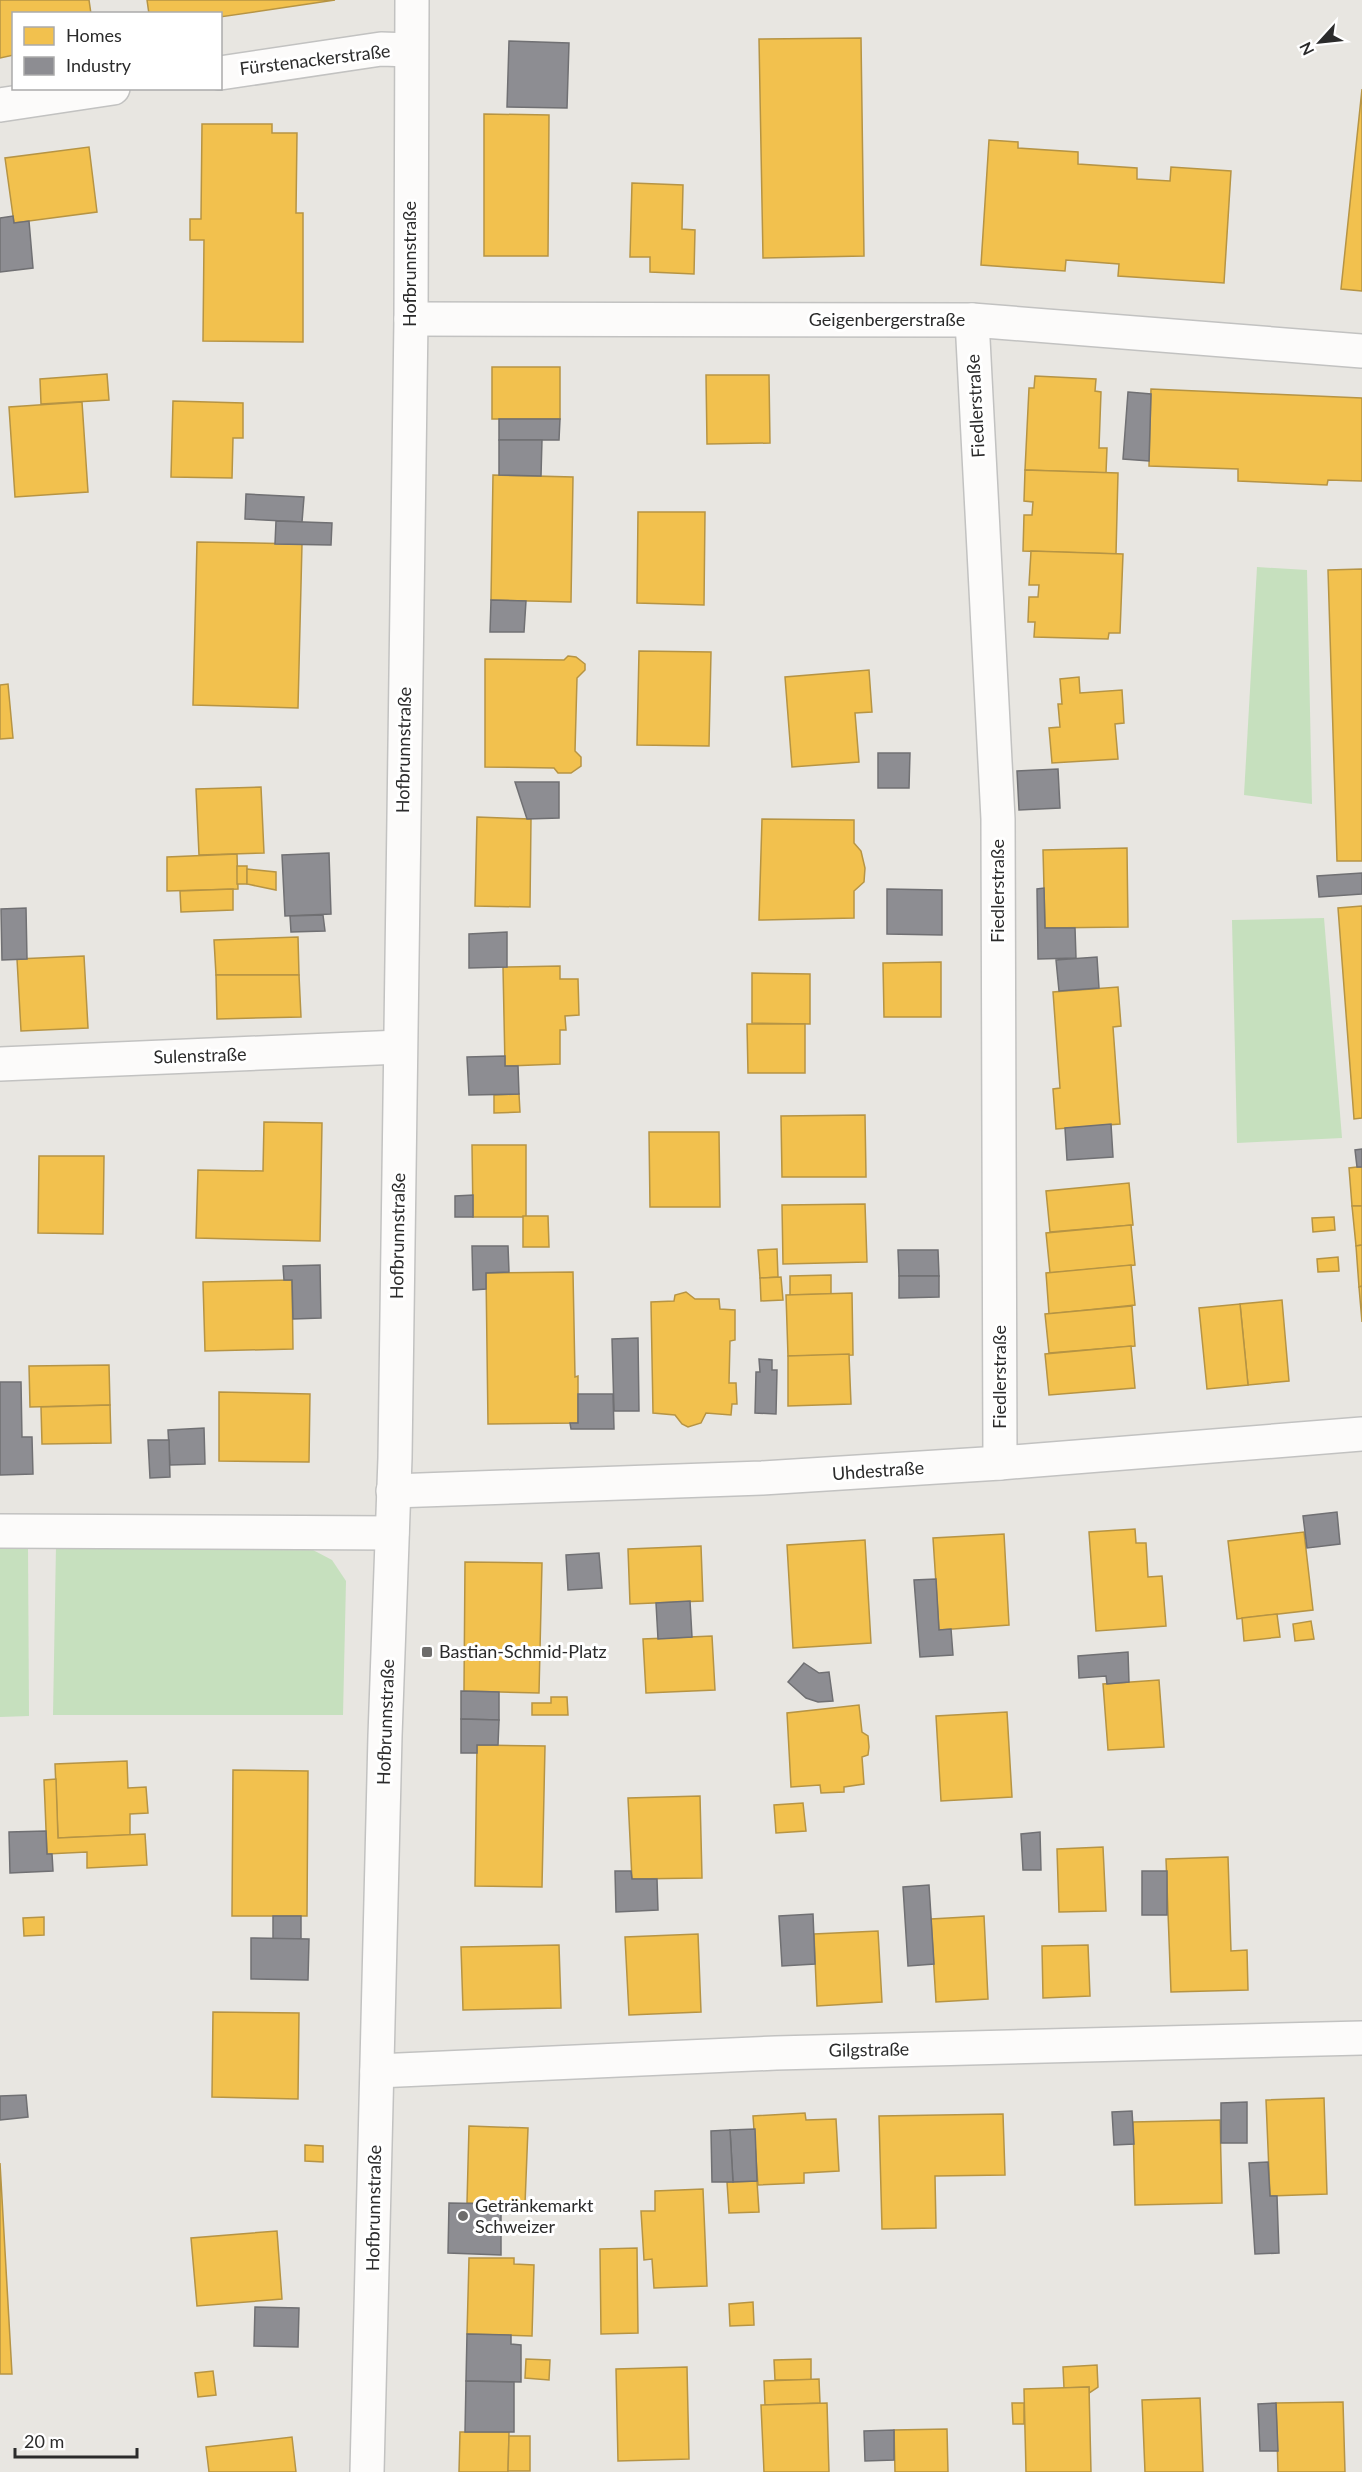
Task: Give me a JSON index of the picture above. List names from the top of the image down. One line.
{"streets":{"street":["Fürstenackerstraße","Hofbrunnstraße","Geigenbergerstraße","Fiedlerstraße","Sulenstraße","Uhdestraße","Gilgstraße"]},"crossings":[["Fürstenackerstraße","Hofbrunnstraße"],["Hofbrunnstraße","Geigenbergerstraße"],["Hofbrunnstraße","Sulenstraße"],["Hofbrunnstraße","Uhdestraße"],["Hofbrunnstraße","Gilgstraße"],["Geigenbergerstraße","Fiedlerstraße"],["Fiedlerstraße","Uhdestraße"]],"places":{"transit":["Bastian-Schmid-Platz"],"other":["Getränkemarkt Schweizer"]},"legend":["Homes","Industry"],"scale_bar":"20 m","north":"bottom left"}
